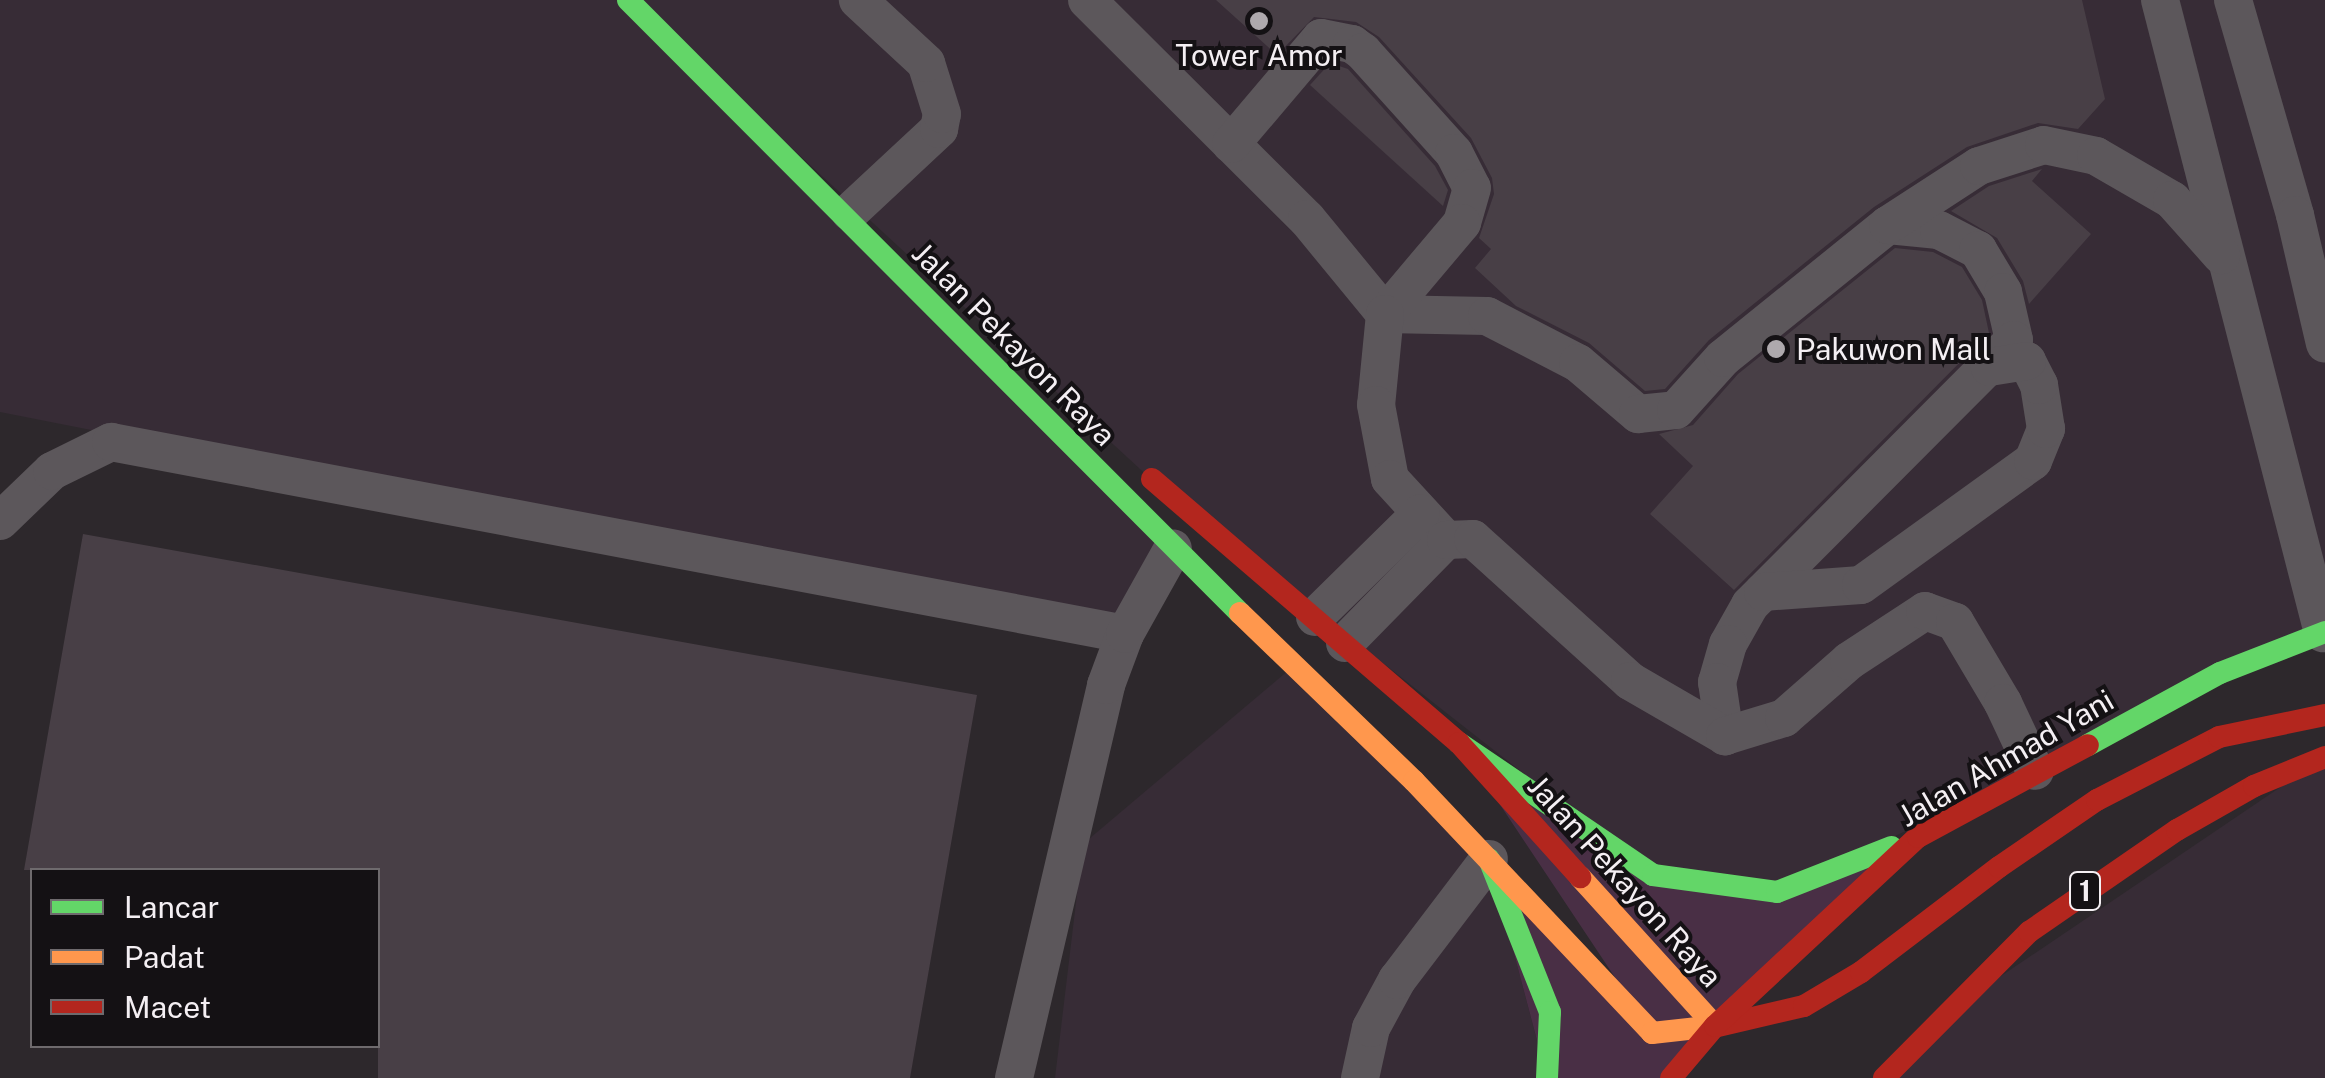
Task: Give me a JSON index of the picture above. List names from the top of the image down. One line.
{"streets":{"main road":["Jalan Pekayon Raya","Jalan Ahmad Yani","1"]},"crossings":[["Jalan Pekayon Raya","Jalan Ahmad Yani"]],"places":["Tower Amor","Pakuwon Mall"],"legend":["Lancar","Padat","Macet"]}
